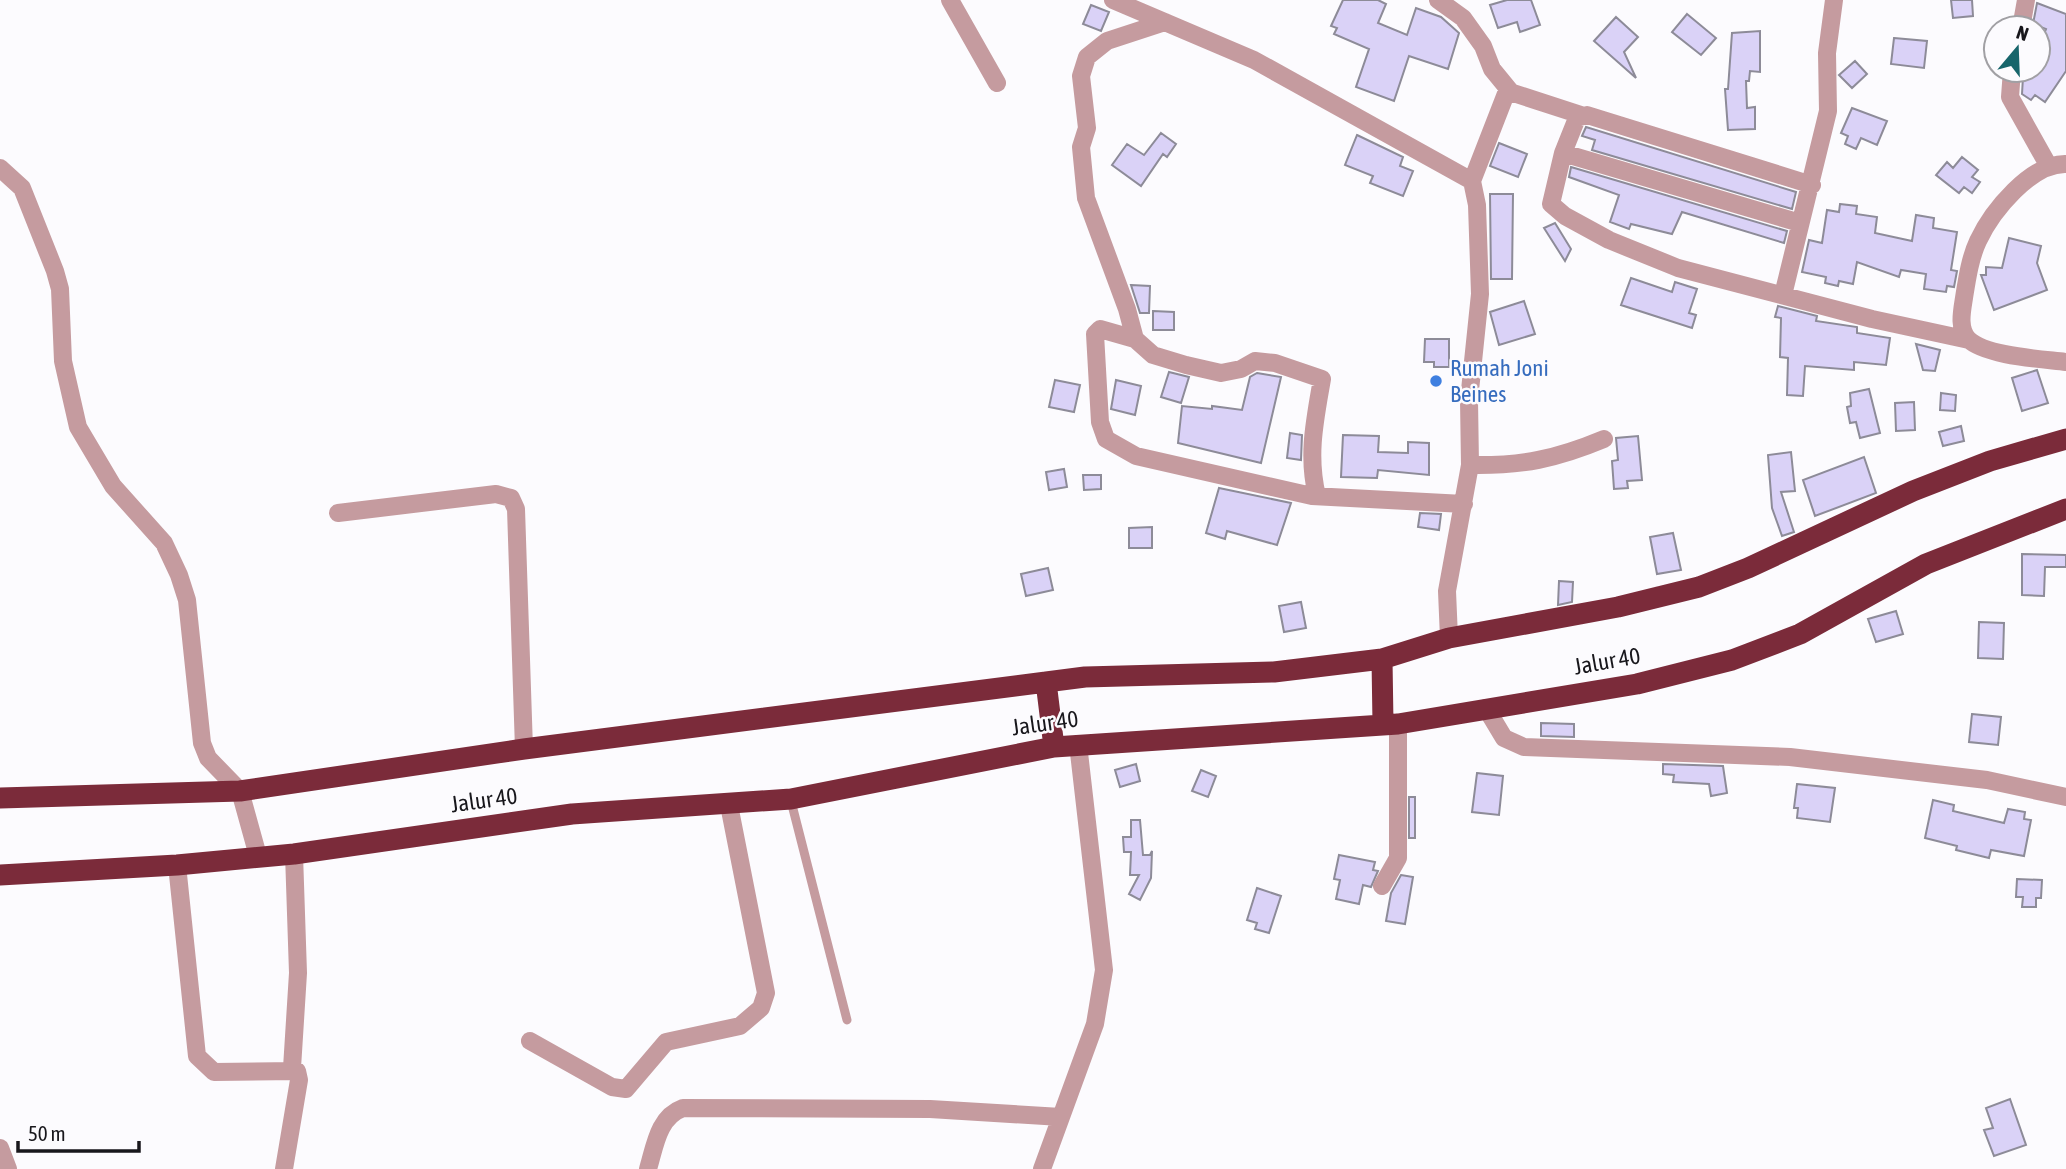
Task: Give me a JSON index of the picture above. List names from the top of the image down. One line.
{"streets":{"highway":["Jalur 40"]},"places":["Rumah Joni Beines"],"scale_bar":"50 m","north":"top"}
